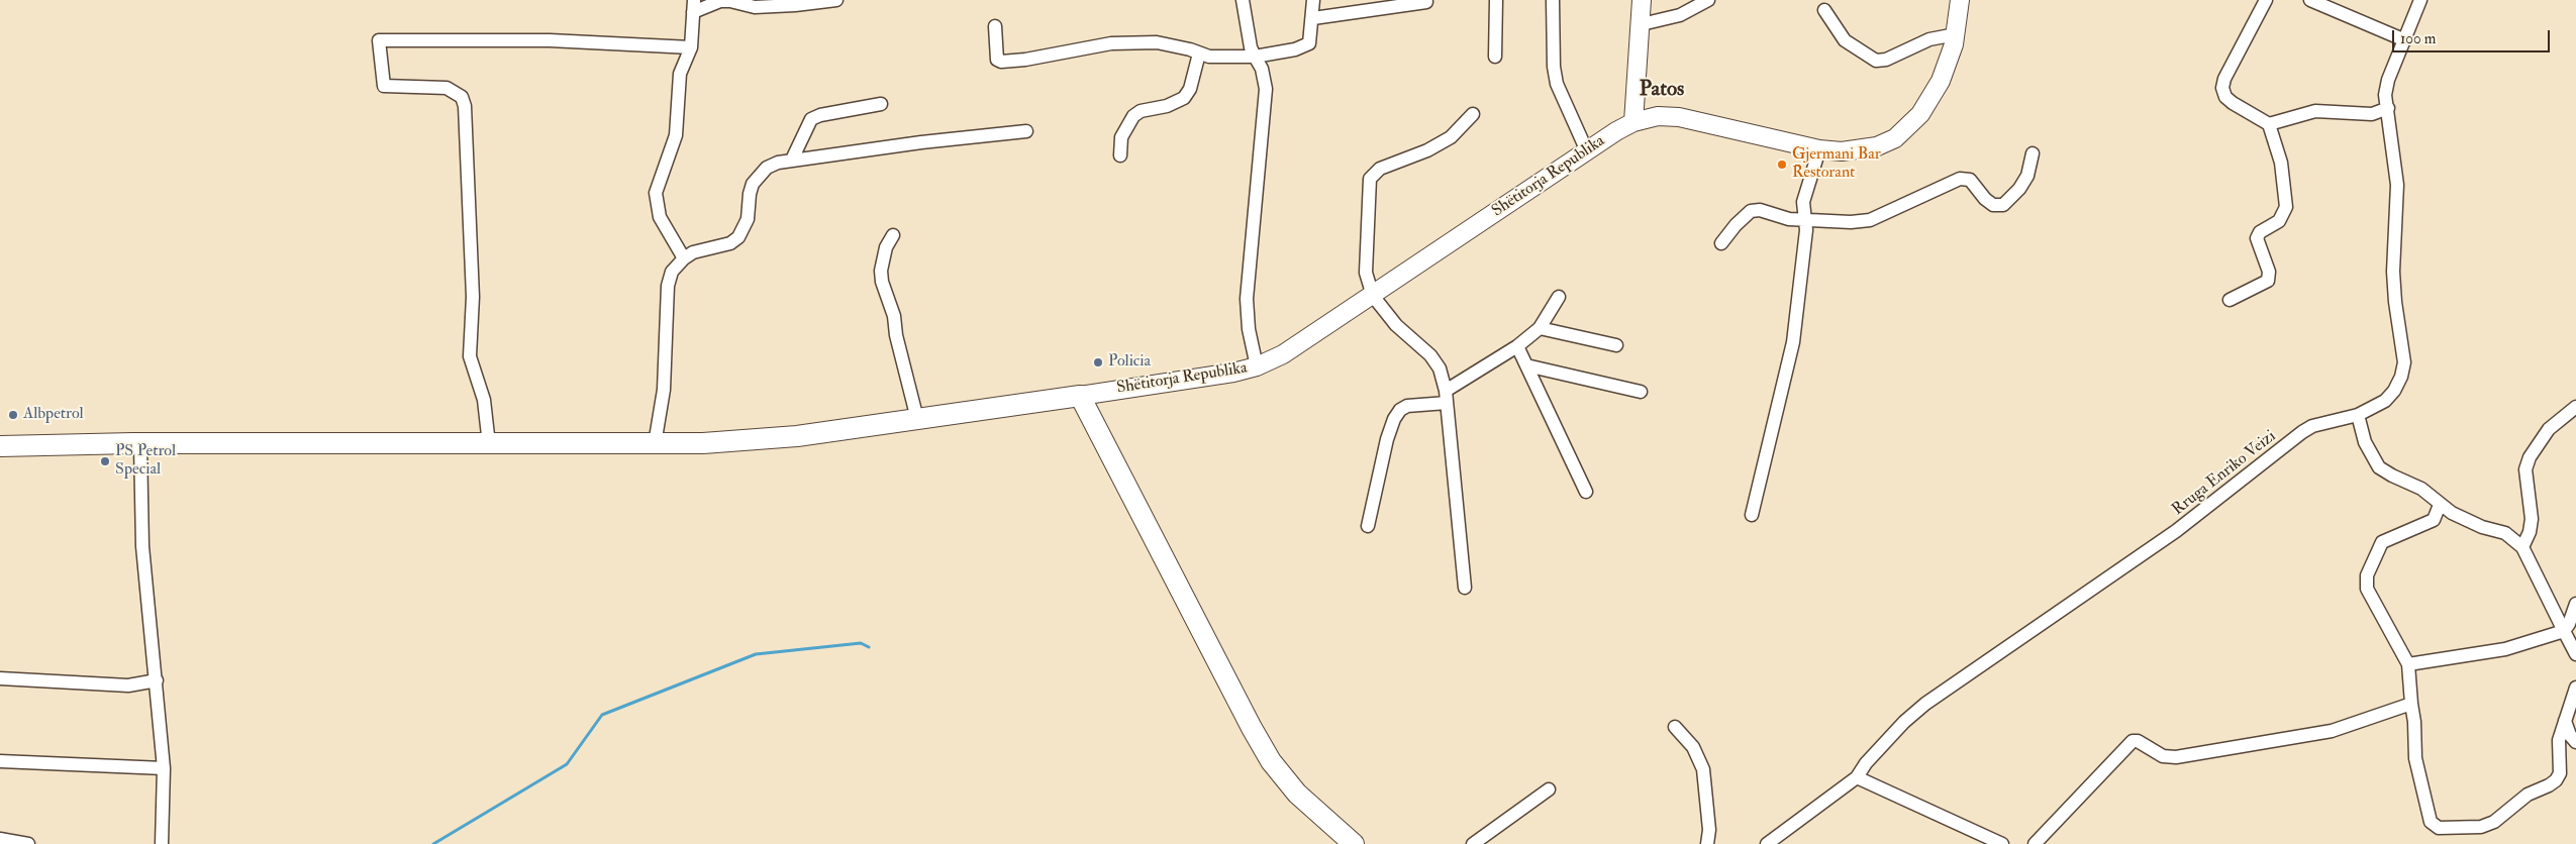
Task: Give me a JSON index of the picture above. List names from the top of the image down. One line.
{"streets":{"main road":["Shëtitorja Republika"],"street":["Rruga Enriko Veizi"]},"districts":["Patos"],"places":["Gjermani Bar Restorant","Policia","Albpetrol","PS Petrol Special"],"scale_bar":"100 m"}
